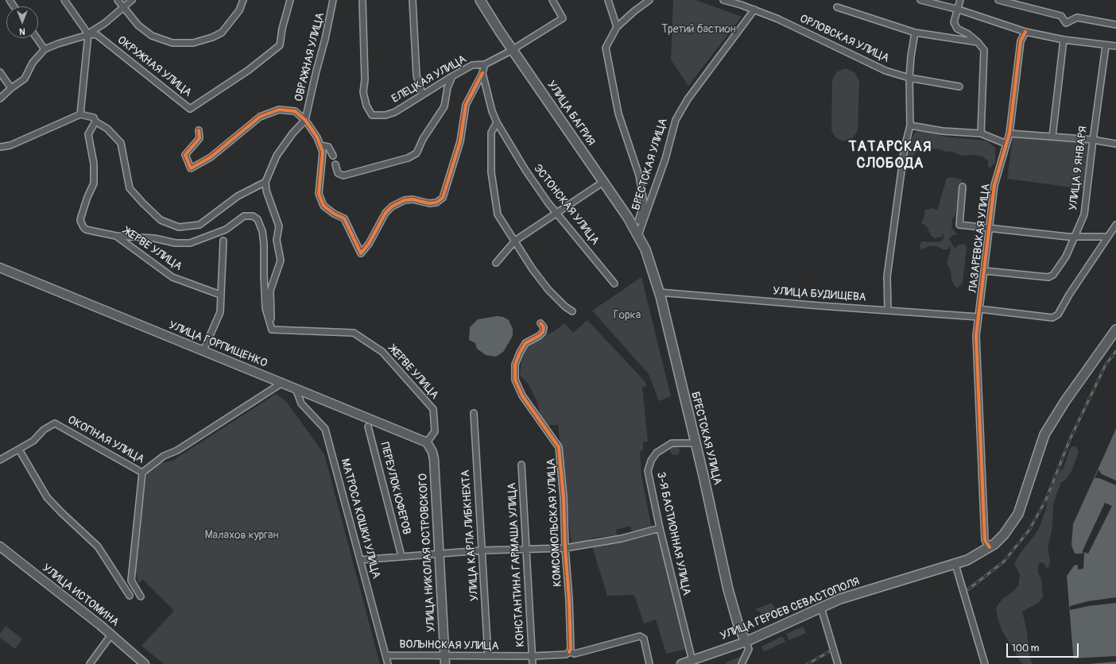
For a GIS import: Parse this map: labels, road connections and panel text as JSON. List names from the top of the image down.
{
  "streets": {
    "main road": [
      "УЛИЦА БАГРИЯ",
      "БРЕСТСКАЯ УЛИЦА",
      "УЛИЦА ГОРПИЩЕНКО",
      "УЛИЦА НИКОЛАЯ ОСТРОВСКОГО",
      "УЛИЦА ИСТОМИНА",
      "УЛИЦА ГЕРОЕВ СЕВАСТОПОЛЯ"
    ],
    "street": [
      "ОРЛОВСКАЯ УЛИЦА",
      "ОВРАЖНАЯ УЛИЦА",
      "ОКРУЖНАЯ УЛИЦА",
      "ЕЛЕЦКАЯ УЛИЦА",
      "УЛИЦА 9 ЯНВАРЯ",
      "ЭСТОНСКАЯ УЛИЦА",
      "ЛАЗАРЕВСКАЯ УЛИЦА",
      "ЖЕРВЕ УЛИЦА",
      "УЛИЦА БУДИЩЕВА",
      "ОКОПНАЯ УЛИЦА",
      "ПЕРЕУЛОК ЮФЕРОВ",
      "МАТРОСА КОШКИ УЛИЦА",
      "КОМСОМОЛЬСКАЯ УЛИЦА",
      "3-Я БАСТИОННАЯ УЛИЦА",
      "УЛИЦА КАРЛА ЛИБКНЕХТА",
      "КОНСТАНТИНА ГАРМАША УЛИЦА",
      "ВОЛЫНСКАЯ УЛИЦА"
    ]
  },
  "crossings": [
    ["ОРЛОВСКАЯ УЛИЦА", "БРЕСТСКАЯ УЛИЦА"],
    ["ЕЛЕЦКАЯ УЛИЦА", "УЛИЦА БАГРИЯ"],
    ["ЕЛЕЦКАЯ УЛИЦА", "ЭСТОНСКАЯ УЛИЦА"],
    ["УЛИЦА БАГРИЯ", "БРЕСТСКАЯ УЛИЦА"],
    ["БРЕСТСКАЯ УЛИЦА", "УЛИЦА БУДИЩЕВА"],
    ["БРЕСТСКАЯ УЛИЦА", "3-Я БАСТИОННАЯ УЛИЦА"],
    ["БРЕСТСКАЯ УЛИЦА", "УЛИЦА ГЕРОЕВ СЕВАСТОПОЛЯ"],
    ["УЛИЦА 9 ЯНВАРЯ", "ЛАЗАРЕВСКАЯ УЛИЦА"],
    ["ЛАЗАРЕВСКАЯ УЛИЦА", "УЛИЦА БУДИЩЕВА"],
    ["ЛАЗАРЕВСКАЯ УЛИЦА", "УЛИЦА ГЕРОЕВ СЕВАСТОПОЛЯ"],
    ["ЖЕРВЕ УЛИЦА", "УЛИЦА ГОРПИЩЕНКО"],
    ["ЖЕРВЕ УЛИЦА", "УЛИЦА НИКОЛАЯ ОСТРОВСКОГО"],
    ["УЛИЦА ГОРПИЩЕНКО", "ОКОПНАЯ УЛИЦА"],
    ["УЛИЦА ГОРПИЩЕНКО", "МАТРОСА КОШКИ УЛИЦА"],
    ["УЛИЦА ГОРПИЩЕНКО", "УЛИЦА НИКОЛАЯ ОСТРОВСКОГО"],
    ["МАТРОСА КОШКИ УЛИЦА", "ВОЛЫНСКАЯ УЛИЦА"],
    ["КОМСОМОЛЬСКАЯ УЛИЦА", "ВОЛЫНСКАЯ УЛИЦА"],
    ["3-Я БАСТИОННАЯ УЛИЦА", "УЛИЦА ГЕРОЕВ СЕВАСТОПОЛЯ"],
    ["УЛИЦА КАРЛА ЛИБКНЕХТА", "ВОЛЫНСКАЯ УЛИЦА"],
    ["УЛИЦА НИКОЛАЯ ОСТРОВСКОГО", "ВОЛЫНСКАЯ УЛИЦА"],
    ["КОНСТАНТИНА ГАРМАША УЛИЦА", "ВОЛЫНСКАЯ УЛИЦА"]
  ],
  "districts": ["ТАТАРСКАЯ СЛОБОДА"],
  "parks": ["Третий бастион", "Горка", "Малахов курган"],
  "scale_bar": "100 m",
  "north": "bottom"
}
